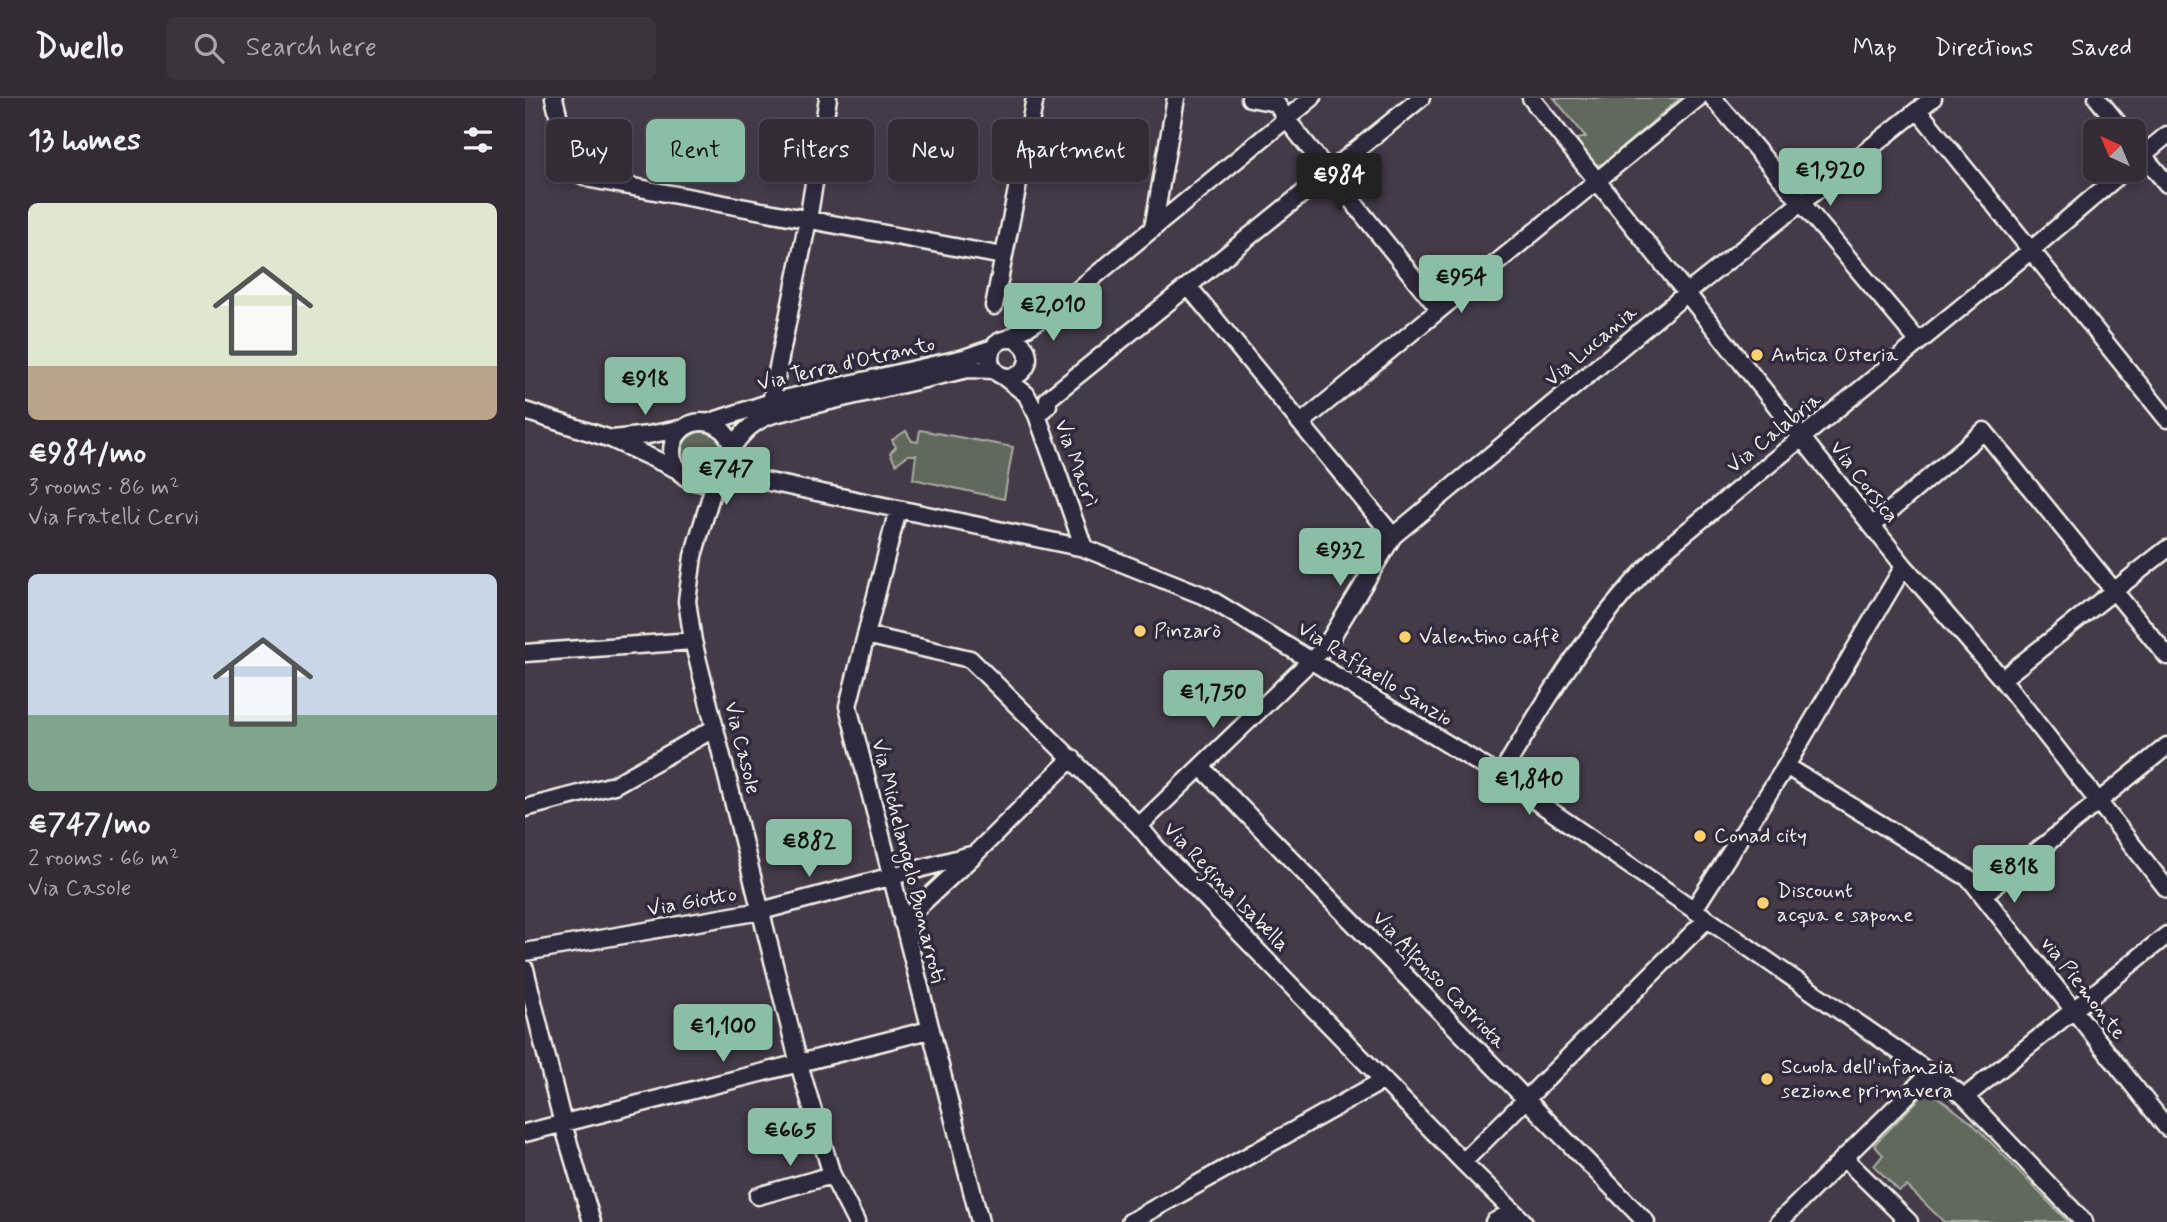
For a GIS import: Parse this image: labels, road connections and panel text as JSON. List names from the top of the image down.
{
  "streets": {
    "street": [
      "Via Lucania",
      "Via Terra d'Otranto",
      "Via Calabria",
      "Via Macrì",
      "Via Corsica",
      "Via Raffaello Sanzio",
      "Via Casole",
      "Via Michelangelo Buonarroti",
      "Via Regina Isabella",
      "Via Giotto",
      "Via Alfonso Castriota",
      "via Piemonte"
    ]
  },
  "crossings": [
    ["Via Lucania", "Via Corsica"],
    ["Via Lucania", "Via Raffaello Sanzio"],
    ["Via Lucania", "Via Regina Isabella"],
    ["Via Lucania", "Via Alfonso Castriota"],
    ["Via Terra d'Otranto", "Via Macrì"],
    ["Via Terra d'Otranto", "Via Raffaello Sanzio"],
    ["Via Terra d'Otranto", "Via Casole"],
    ["Via Calabria", "Via Corsica"],
    ["Via Calabria", "Via Raffaello Sanzio"],
    ["Via Macrì", "Via Raffaello Sanzio"],
    ["Via Raffaello Sanzio", "Via Casole"],
    ["Via Raffaello Sanzio", "Via Michelangelo Buonarroti"],
    ["Via Casole", "Via Giotto"],
    ["Via Michelangelo Buonarroti", "Via Regina Isabella"],
    ["Via Michelangelo Buonarroti", "Via Giotto"]
  ],
  "places": [
    "Antica Osteria",
    "Pinzarò",
    "Valentino caffè",
    "Conad city",
    "Discount acqua e sapone",
    "Scuola dell'infanzia sezione primavera"
  ],
  "north": "top left",
  "page": {
    "header": "Dwello",
    "search": "Search here",
    "nav": ["Map", "Directions", "Saved"],
    "heading": "13 homes",
    "chip": [
      "Buy",
      "Rent",
      "Filters",
      "New",
      "Apartment"
    ],
    "price": [
      "€1,920",
      "€984",
      "€954",
      "€2,010",
      "€918",
      "€747",
      "€932",
      "€1,750",
      "€1,840",
      "€882",
      "€818",
      "€1,100",
      "€665"
    ],
    "list": [
      {
        "name": "€984/mo",
        "note": "3 rooms · 86 m² · Via Fratelli Cervi"
      },
      {
        "name": "€747/mo",
        "note": "2 rooms · 66 m² · Via Casole"
      }
    ]
  }
}
